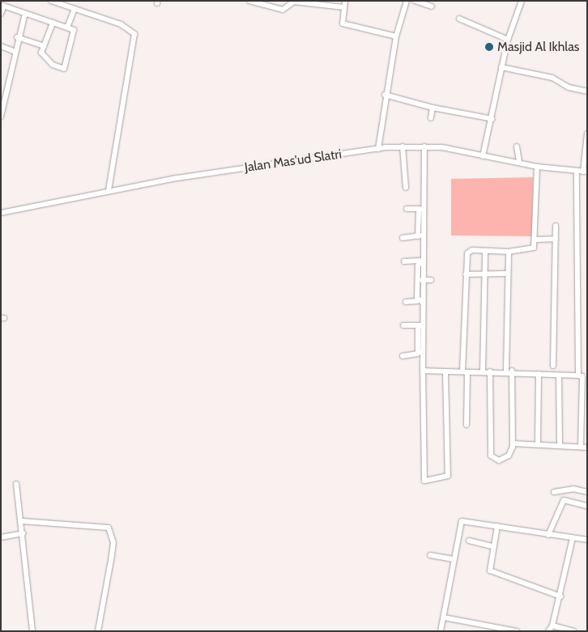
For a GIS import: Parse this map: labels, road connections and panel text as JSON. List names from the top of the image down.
{
  "streets": {
    "street": ["Jalan Mas'ud Slatri"]
  },
  "places": ["Masjid Al Ikhlas"]
}
